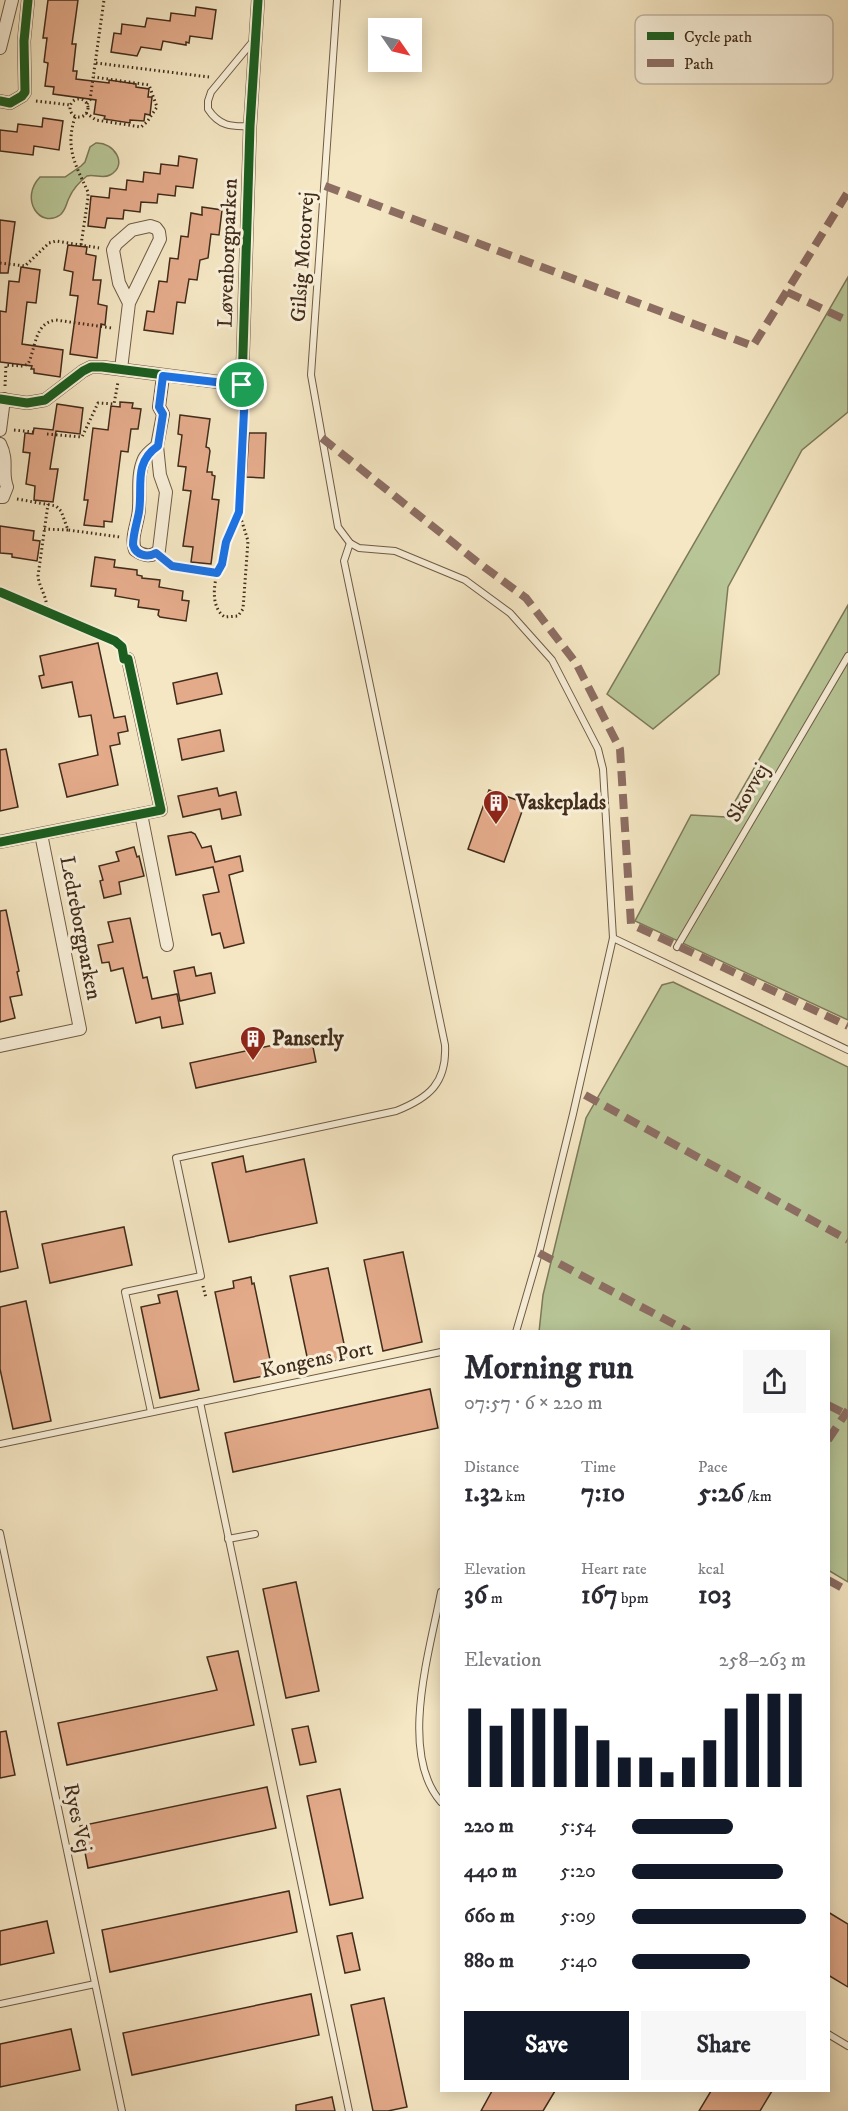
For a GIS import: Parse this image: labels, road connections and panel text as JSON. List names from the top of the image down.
{
  "streets": {
    "street": ["Løvenborgparken", "Ledreborgparken"],
    "lane": [
      "Gilsig Motorvej",
      "Skovvej",
      "Kongens Port",
      "Ryes Vej"
    ]
  },
  "places": {
    "building": ["Vaskeplads", "Panserly"]
  },
  "legend": ["Cycle path", "Path"],
  "north": "bottom right",
  "page": {
    "heading": ["Morning run", "07:57 · 6 × 220 m"],
    "stats": [
      ["Distance", "1.32 km"],
      ["Time", "7:10"],
      ["Pace", "5:26 /km"],
      ["Elevation", "36 m"],
      ["Heart rate", "167 bpm"],
      ["kcal", "103"]
    ],
    "chart": ["Elevation", "258–263 m"],
    "list": [
      {
        "name": "220 m",
        "note": "5:54"
      },
      {
        "name": "440 m",
        "note": "5:20"
      },
      {
        "name": "660 m",
        "note": "5:09"
      },
      {
        "name": "880 m",
        "note": "5:40"
      }
    ],
    "buttons": ["Save", "Share"]
  }
}
